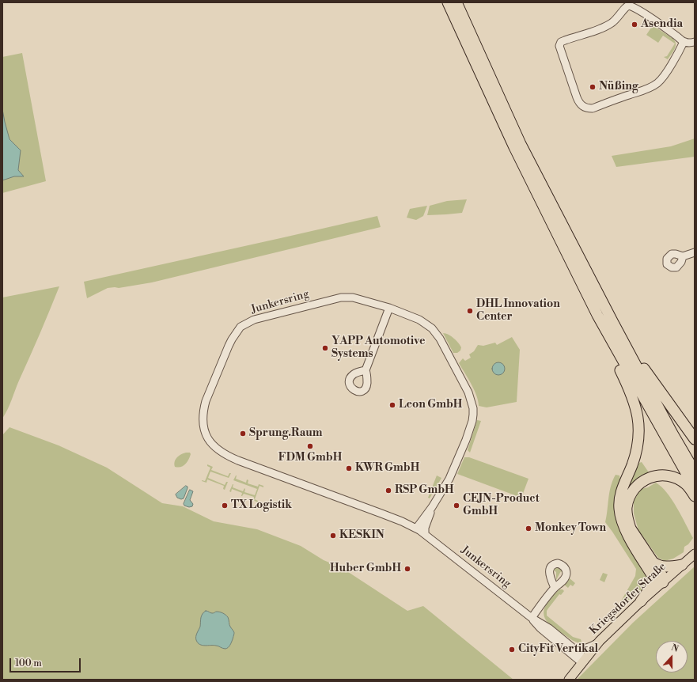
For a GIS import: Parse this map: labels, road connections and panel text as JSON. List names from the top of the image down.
{
  "streets": {
    "main road": ["Kriegsdorfer Straße"],
    "street": ["Junkersring"]
  },
  "crossings": [
    ["Junkersring", "Kriegsdorfer Straße"]
  ],
  "places": [
    "Asendia",
    "Nüßing",
    "DHL Innovation Center",
    "YAPP Automotive Systems",
    "Leon GmbH",
    "Sprung.Raum",
    "FDM GmbH",
    "KWR GmbH",
    "RSP GmbH",
    "TX Logistik",
    "CEJN-Product GmbH",
    "Monkey Town",
    "KESKIN",
    "Huber GmbH",
    "CityFit Vertikal"
  ],
  "scale_bar": "100 m",
  "north": "top"
}
